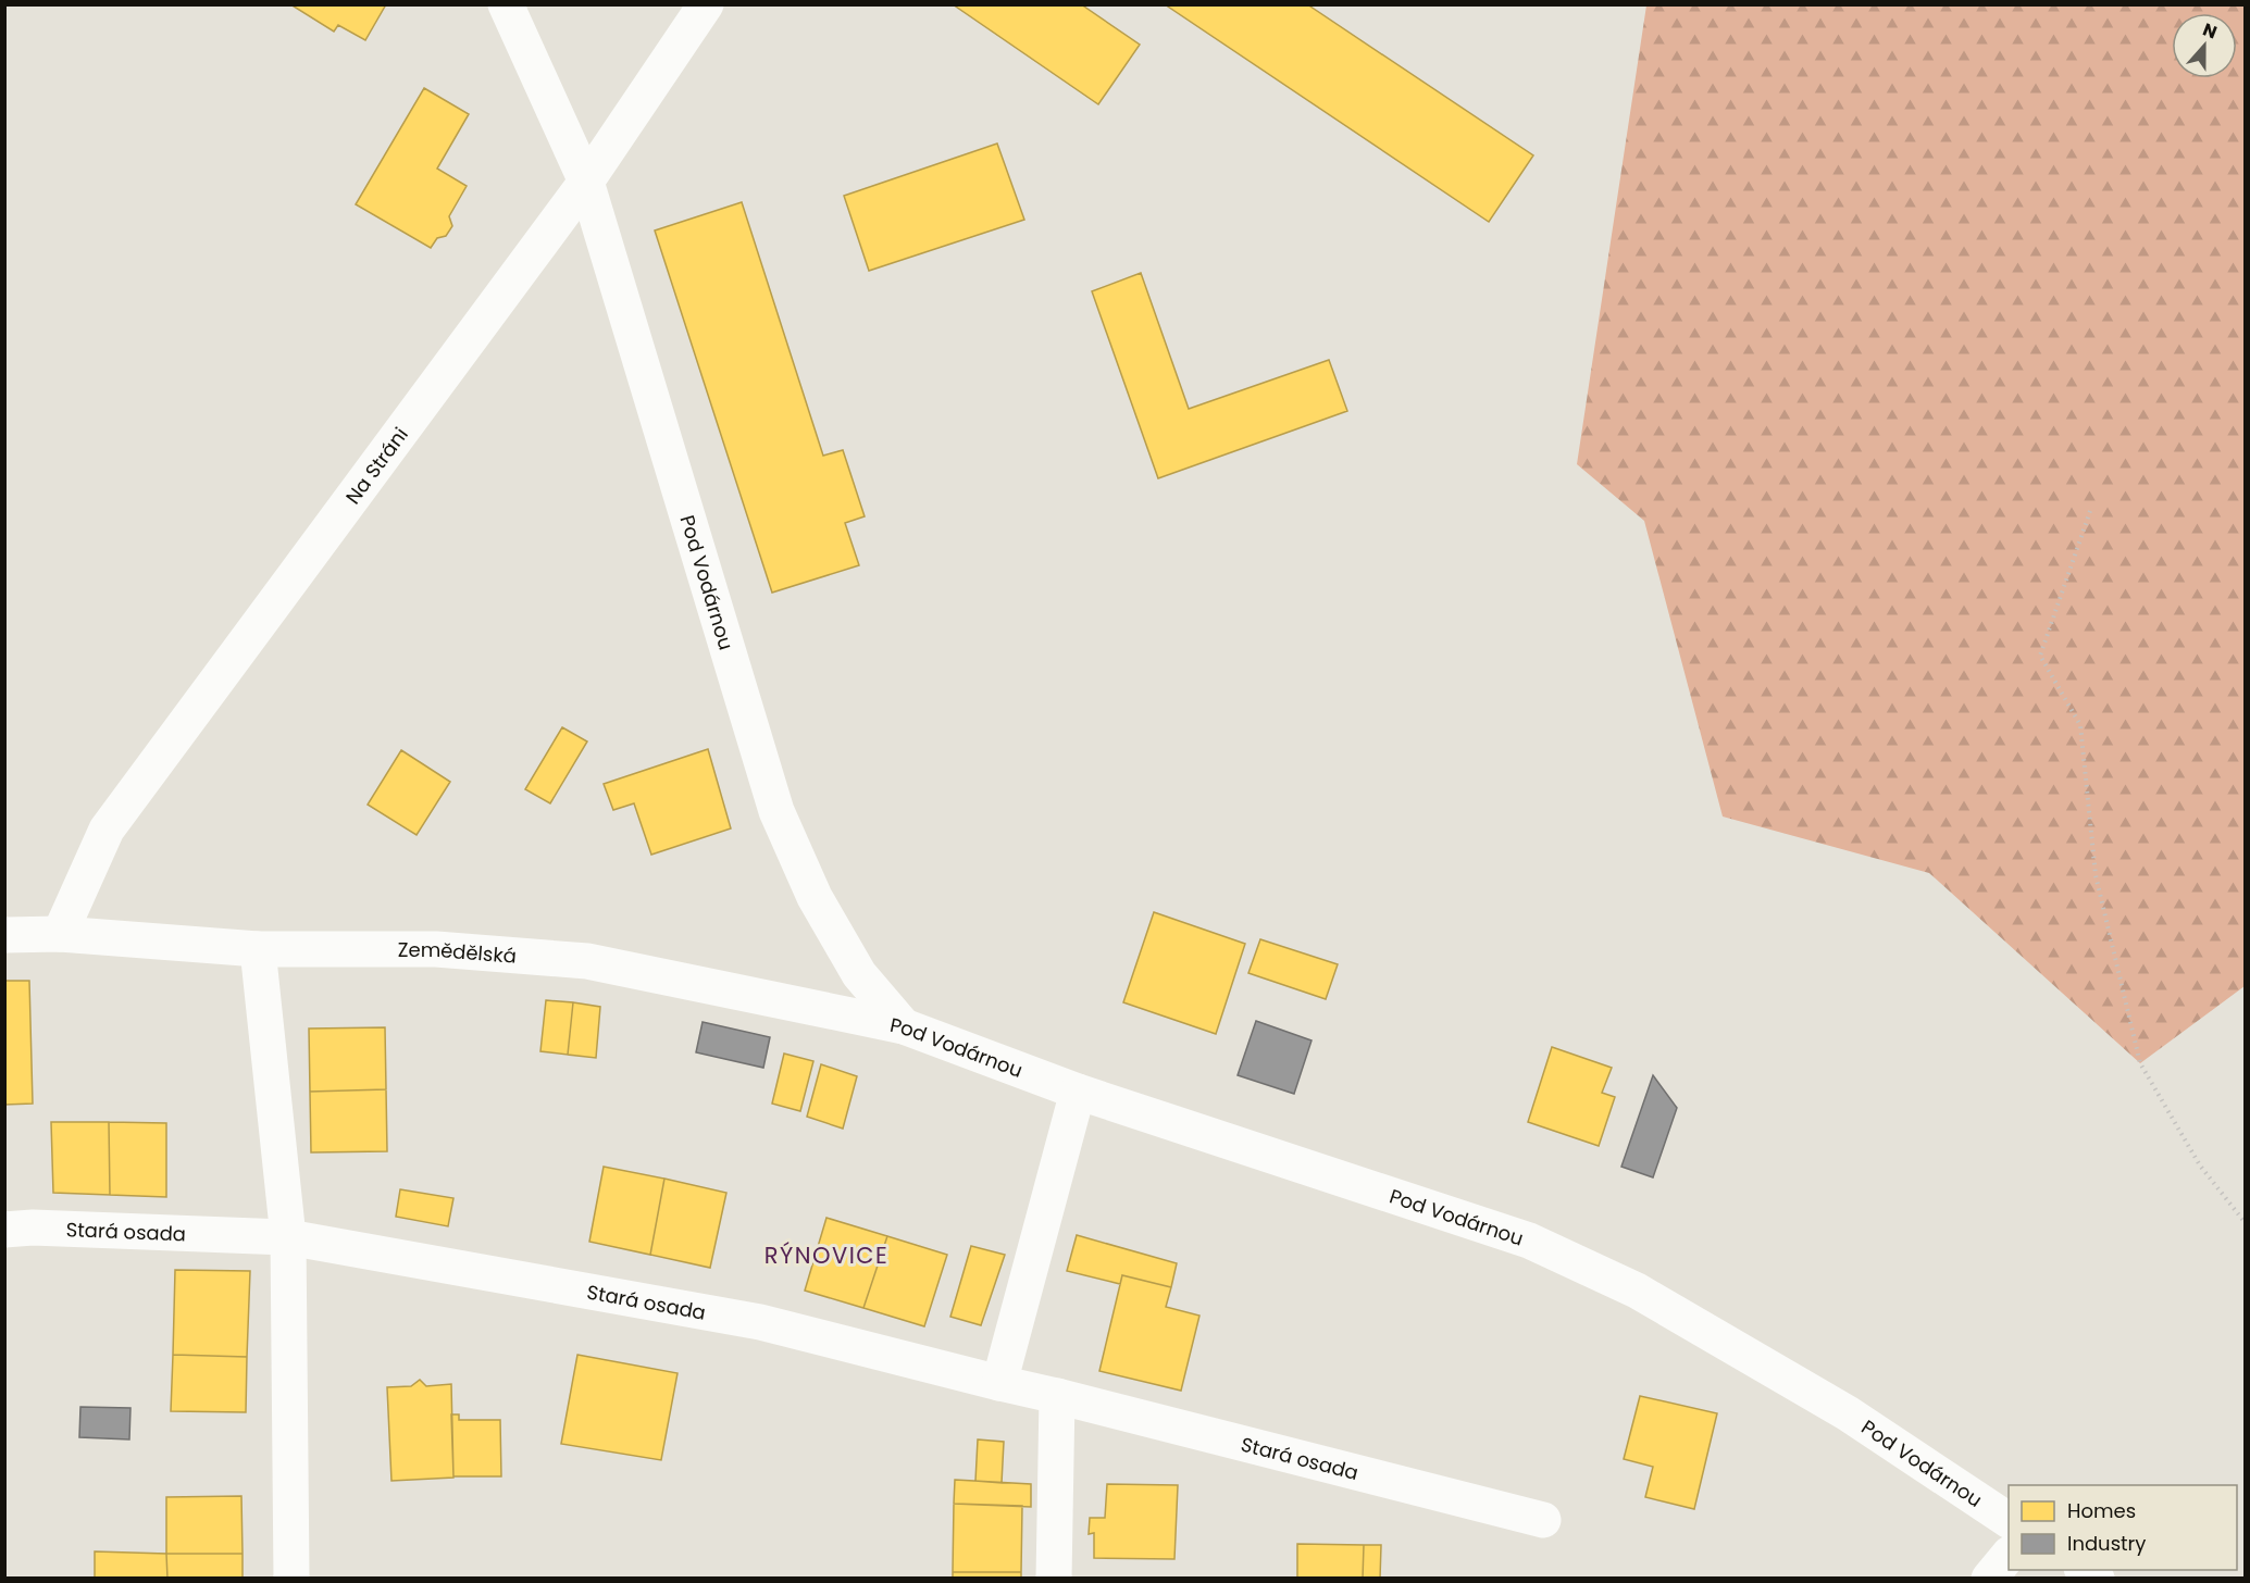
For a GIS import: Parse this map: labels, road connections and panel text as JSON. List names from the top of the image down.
{
  "streets": {
    "street": [
      "Na Stráni",
      "Pod Vodárnou",
      "Zemědělská",
      "Stará osada"
    ]
  },
  "crossings": [
    ["Na Stráni", "Pod Vodárnou"],
    ["Na Stráni", "Zemědělská"],
    ["Pod Vodárnou", "Zemědělská"]
  ],
  "districts": ["RÝNOVICE"],
  "legend": ["Homes", "Industry"],
  "north": "top"
}
